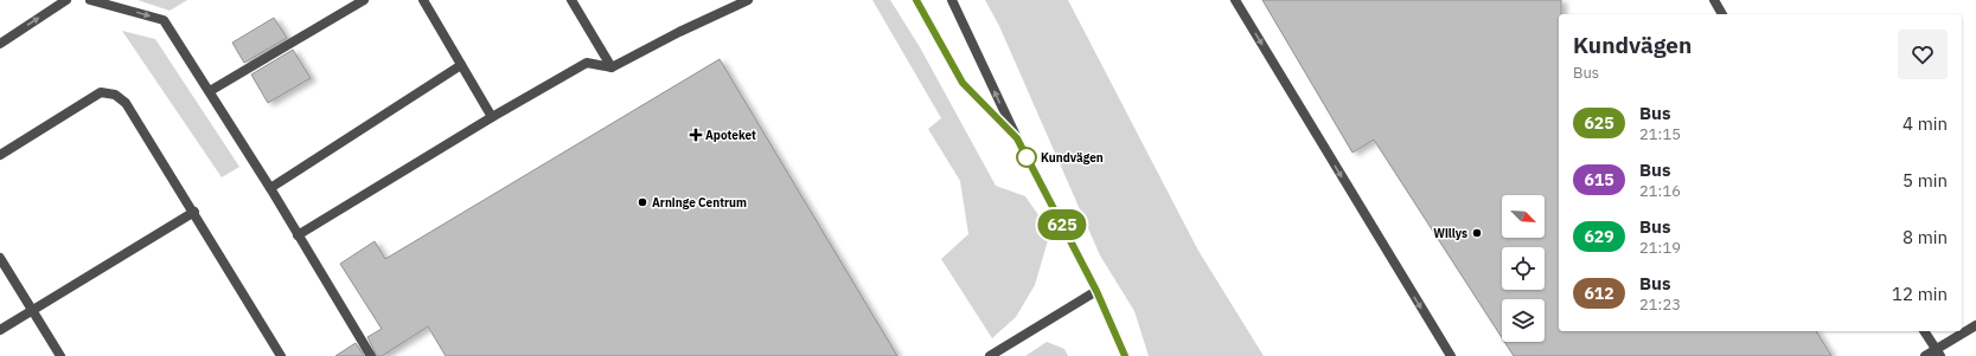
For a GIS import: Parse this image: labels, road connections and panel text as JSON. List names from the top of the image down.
{
  "places": {
    "health": ["Apoteket"],
    "other": ["Kundvägen", "Arninge Centrum", "Willys"]
  },
  "lines": ["bus line 625"],
  "north": "bottom right",
  "page": {
    "on_map": "625",
    "heading": ["Kundvägen", "Bus"],
    "list": [
      {
        "mark": "625",
        "name": "Bus",
        "note": "21:15",
        "value": "4 min"
      },
      {
        "mark": "615",
        "name": "Bus",
        "note": "21:16",
        "value": "5 min"
      },
      {
        "mark": "629",
        "name": "Bus",
        "note": "21:19",
        "value": "8 min"
      },
      {
        "mark": "612",
        "name": "Bus",
        "note": "21:23",
        "value": "12 min"
      }
    ]
  }
}
